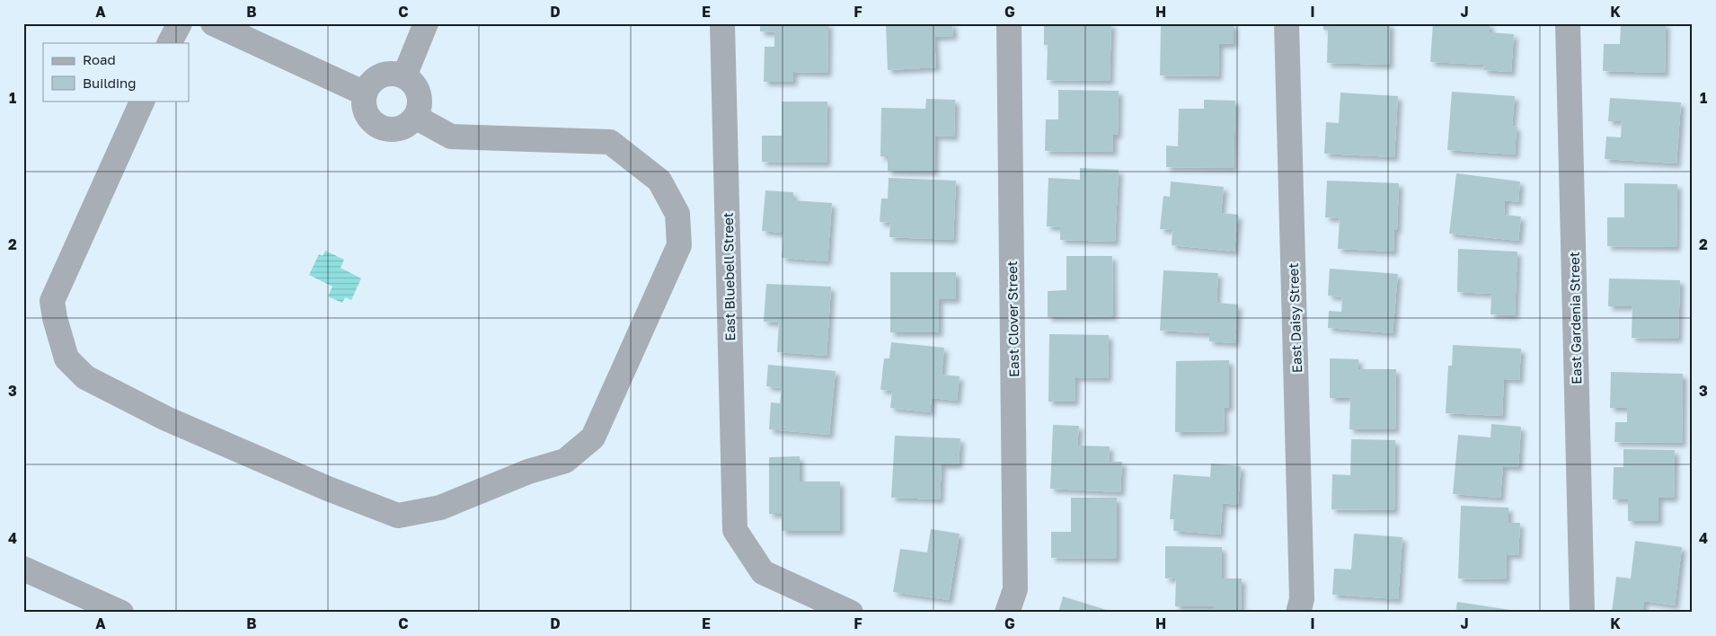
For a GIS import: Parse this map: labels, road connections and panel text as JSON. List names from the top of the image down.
{
  "streets": {
    "street": [
      "East Bluebell Street",
      "East Daisy Street",
      "East Gardenia Street",
      "East Clover Street"
    ]
  },
  "legend": ["Road", "Building"],
  "grid": {
    "columns": [
      "A",
      "B",
      "C",
      "D",
      "E",
      "F",
      "G",
      "H",
      "I",
      "J",
      "K"
    ],
    "rows": [
      "1",
      "2",
      "3",
      "4"
    ]
  }
}
